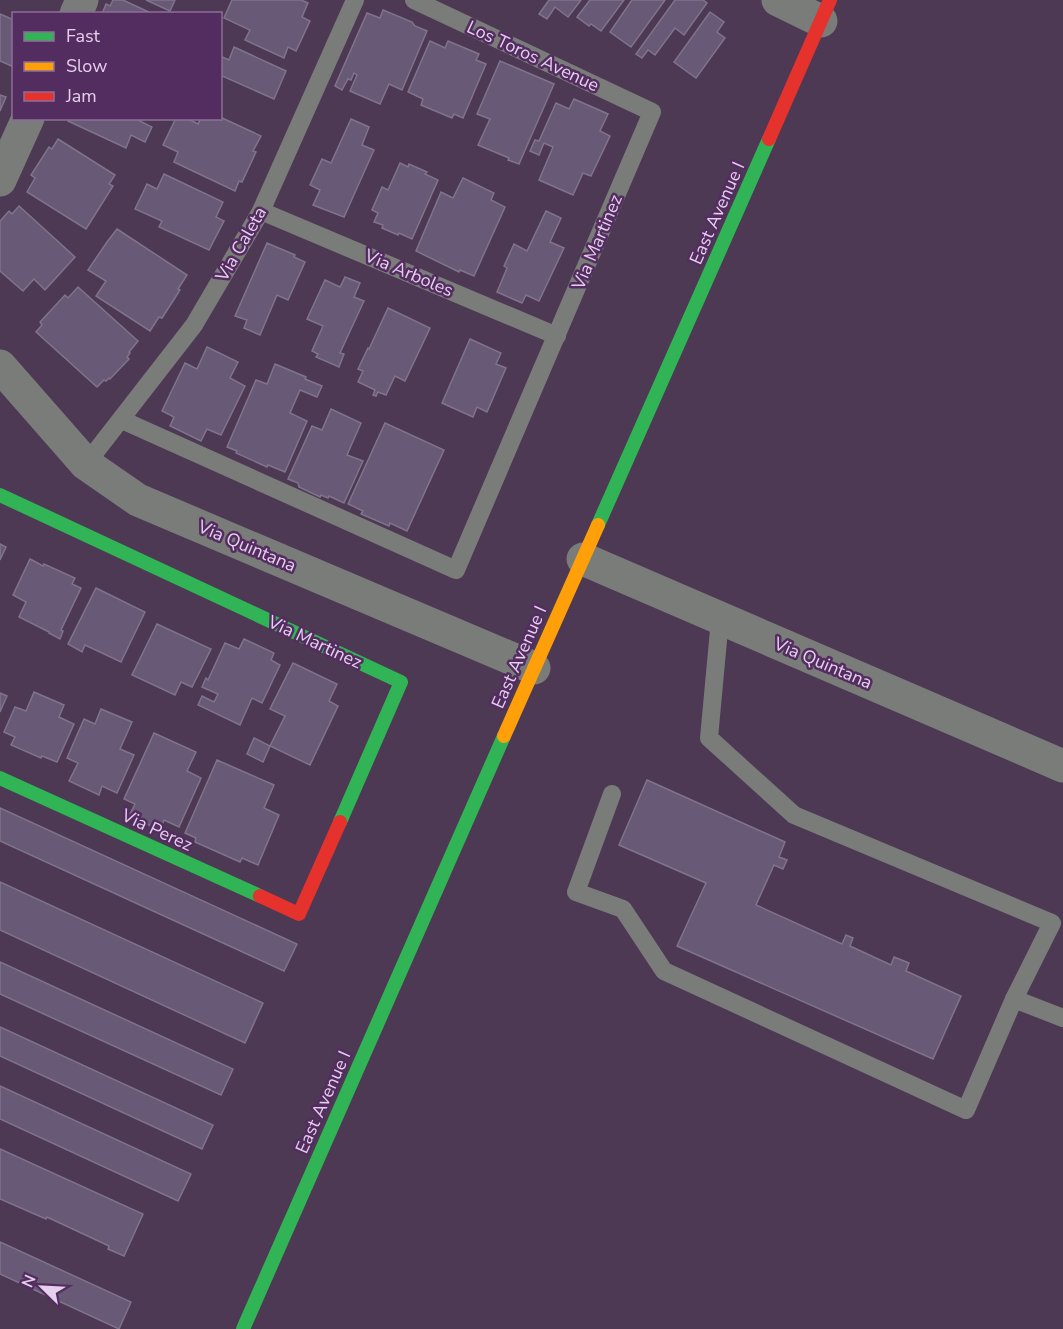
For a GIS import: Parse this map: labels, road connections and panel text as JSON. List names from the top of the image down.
{
  "streets": {
    "main road": ["East Avenue I", "Via Martinez", "Via Perez"],
    "street": ["Via Quintana"],
    "lane": ["Los Toros Avenue", "Via Caleta", "Via Arboles"]
  },
  "crossings": [
    ["Los Toros Avenue", "Via Martinez"],
    ["East Avenue I", "Via Quintana"],
    ["Via Martinez", "Via Caleta"],
    ["Via Martinez", "Via Arboles"],
    ["Via Martinez", "Via Perez"],
    ["Via Caleta", "Via Arboles"],
    ["Via Caleta", "Via Quintana"]
  ],
  "legend": ["Fast", "Slow", "Jam"],
  "north": "top left"
}
